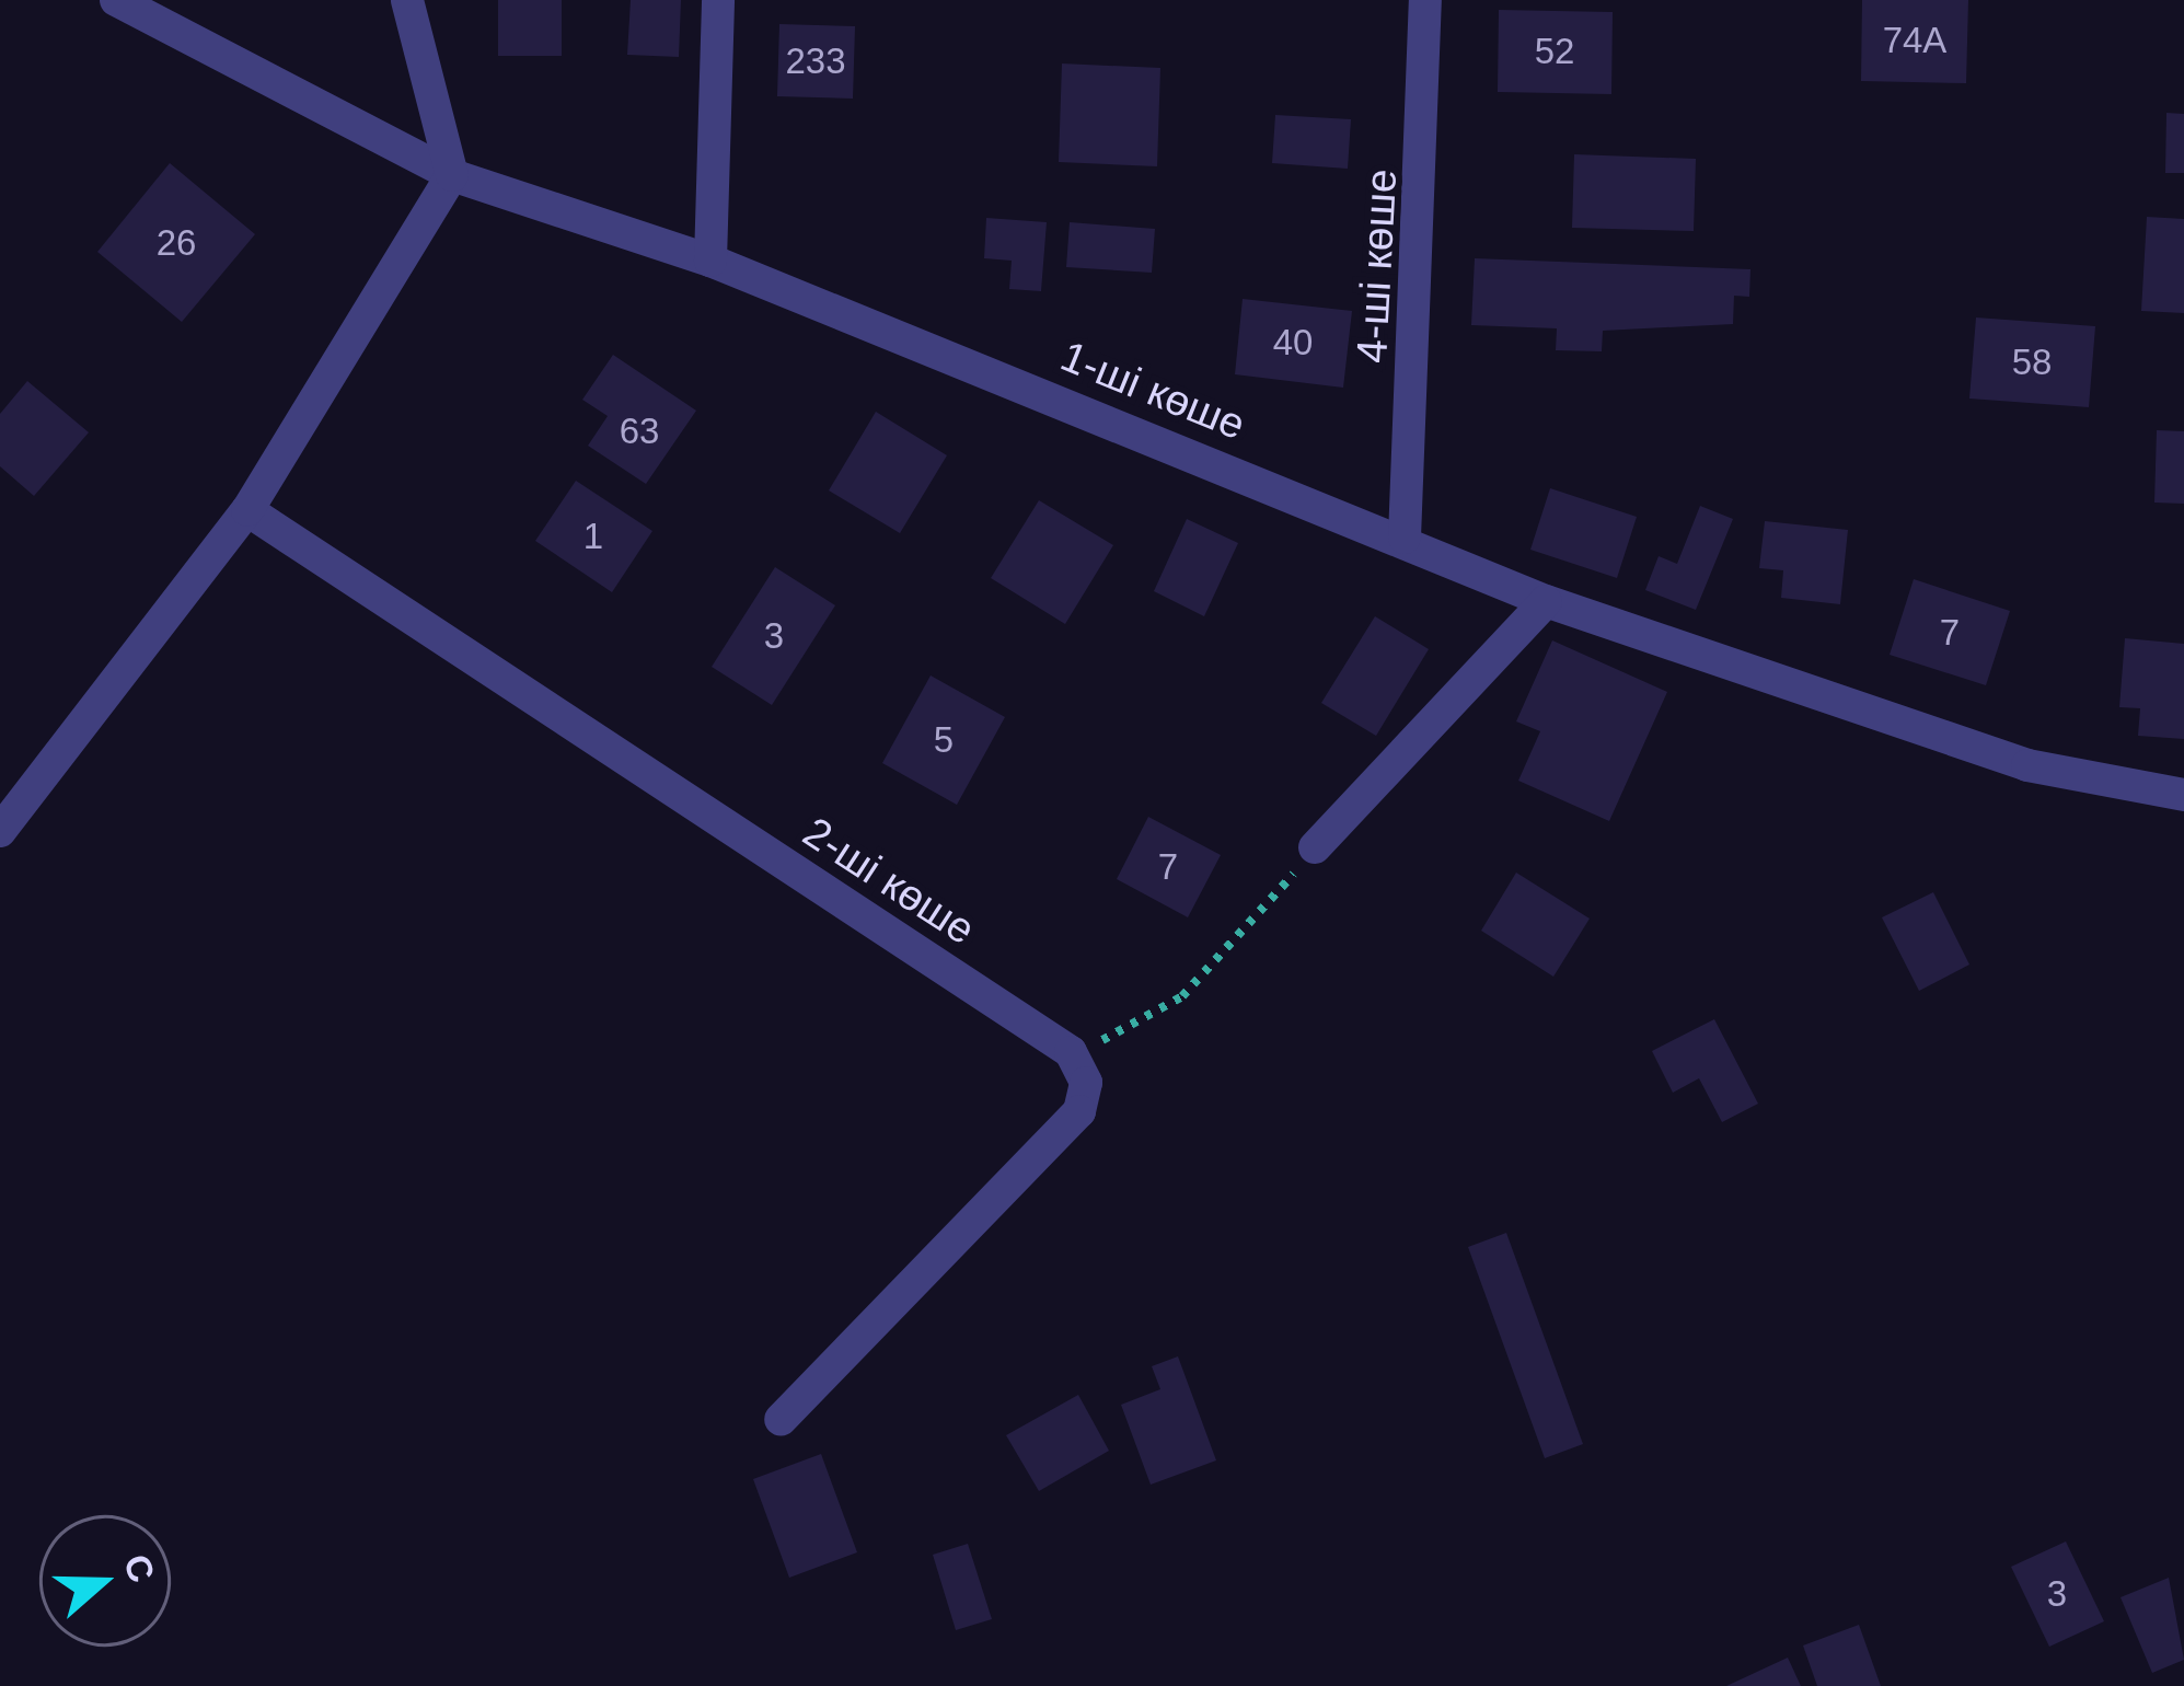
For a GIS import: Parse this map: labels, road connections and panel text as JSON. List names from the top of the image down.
{
  "streets": {
    "street": ["4-шi көше", "1-ші көше", "2-ші көше"]
  },
  "crossings": [
    ["4-шi көше", "1-ші көше"]
  ],
  "house_numbers": [
    "74А",
    "52",
    "233",
    "26",
    "40",
    "58",
    "63",
    "1",
    "7",
    "3",
    "5",
    "7",
    "3"
  ],
  "north": "right"
}
